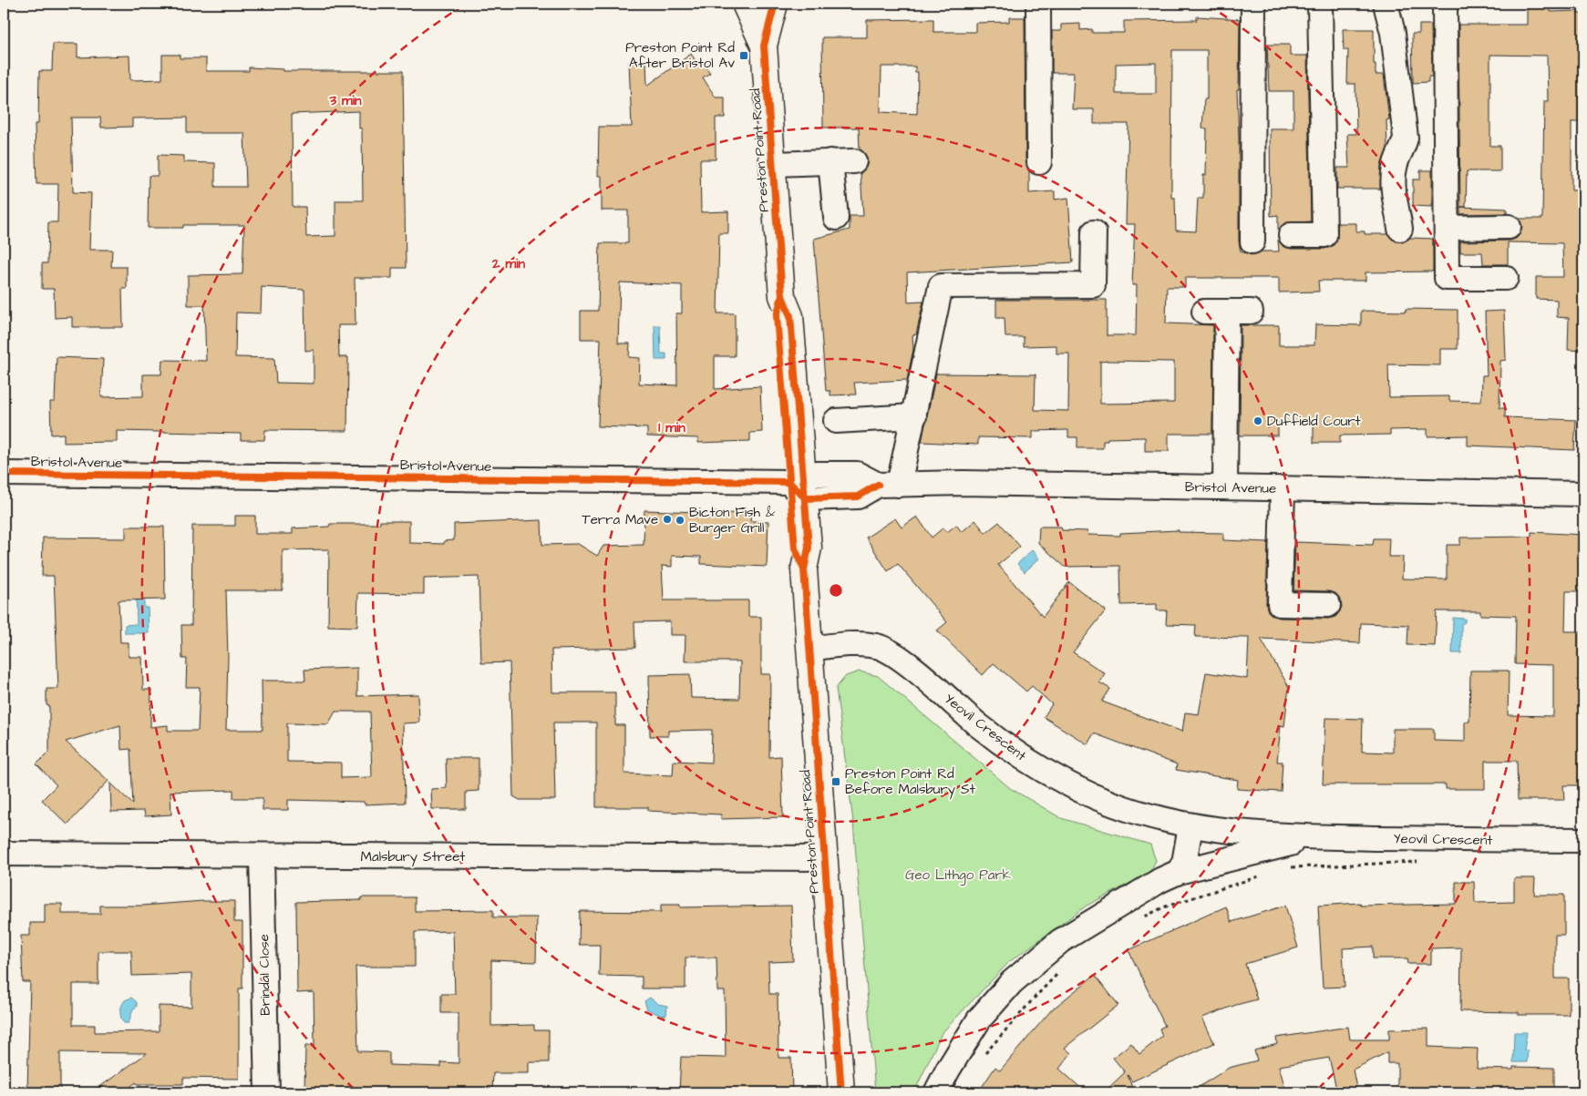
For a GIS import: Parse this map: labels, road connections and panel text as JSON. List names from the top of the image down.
{
  "streets": {
    "main road": ["Preston Point Road"],
    "street": [
      "Bristol Avenue",
      "Yeovil Crescent",
      "Malsbury Street",
      "Brindal Close"
    ]
  },
  "crossings": [
    ["Preston Point Road", "Bristol Avenue"],
    ["Preston Point Road", "Yeovil Crescent"],
    ["Preston Point Road", "Malsbury Street"],
    ["Malsbury Street", "Brindal Close"]
  ],
  "parks": ["Geo Lithgo Park"],
  "places": {
    "transit": ["Preston Point Rd After Bristol Av", "Preston Point Rd Before Malsbury St"],
    "other": ["Duffield Court", "Terra Mave", "Bicton Fish & Burger Grill"]
  },
  "rings": ["3 min", "2 min", "1 min"]
}
